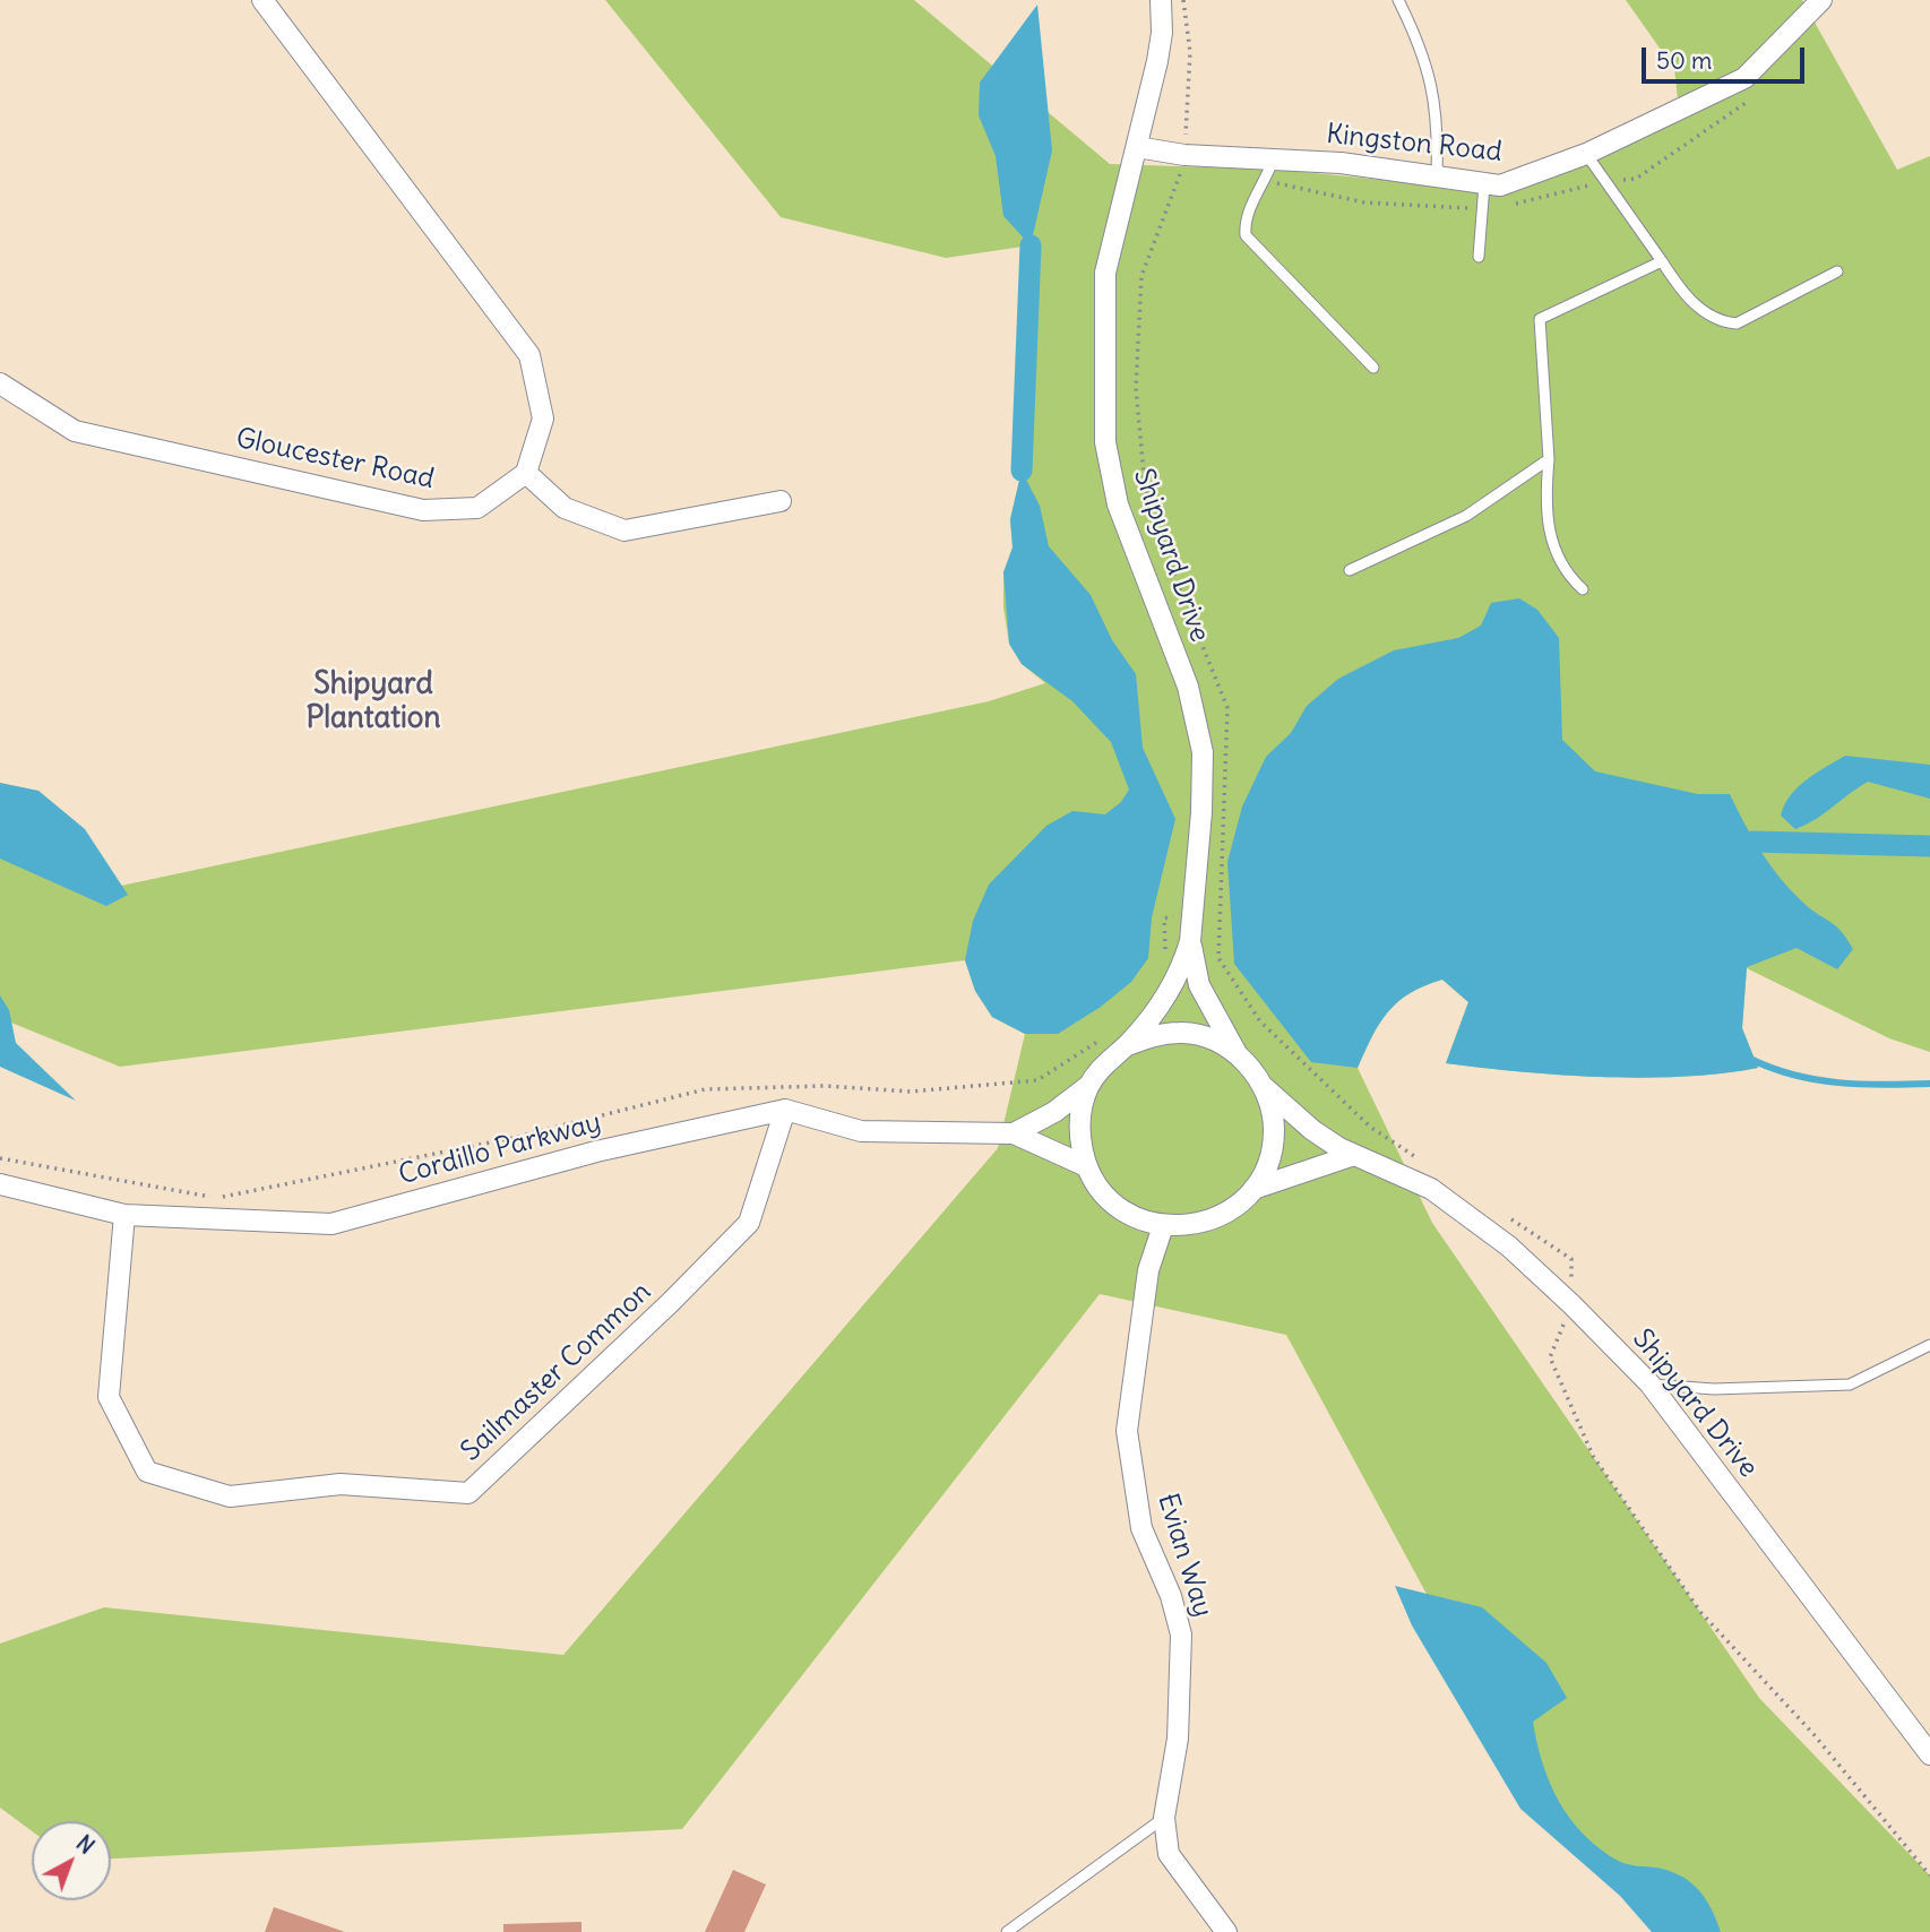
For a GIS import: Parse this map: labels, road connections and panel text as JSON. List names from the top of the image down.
{
  "streets": {
    "street": [
      "Kingston Road",
      "Gloucester Road",
      "Shipyard Drive",
      "Cordillo Parkway",
      "Sailmaster Common",
      "Evian Way"
    ]
  },
  "crossings": [
    ["Kingston Road", "Shipyard Drive"],
    ["Shipyard Drive", "Cordillo Parkway"],
    ["Shipyard Drive", "Evian Way"],
    ["Cordillo Parkway", "Sailmaster Common"],
    ["Cordillo Parkway", "Evian Way"]
  ],
  "districts": ["Shipyard Plantation"],
  "scale_bar": "50 m",
  "north": "top right"
}
